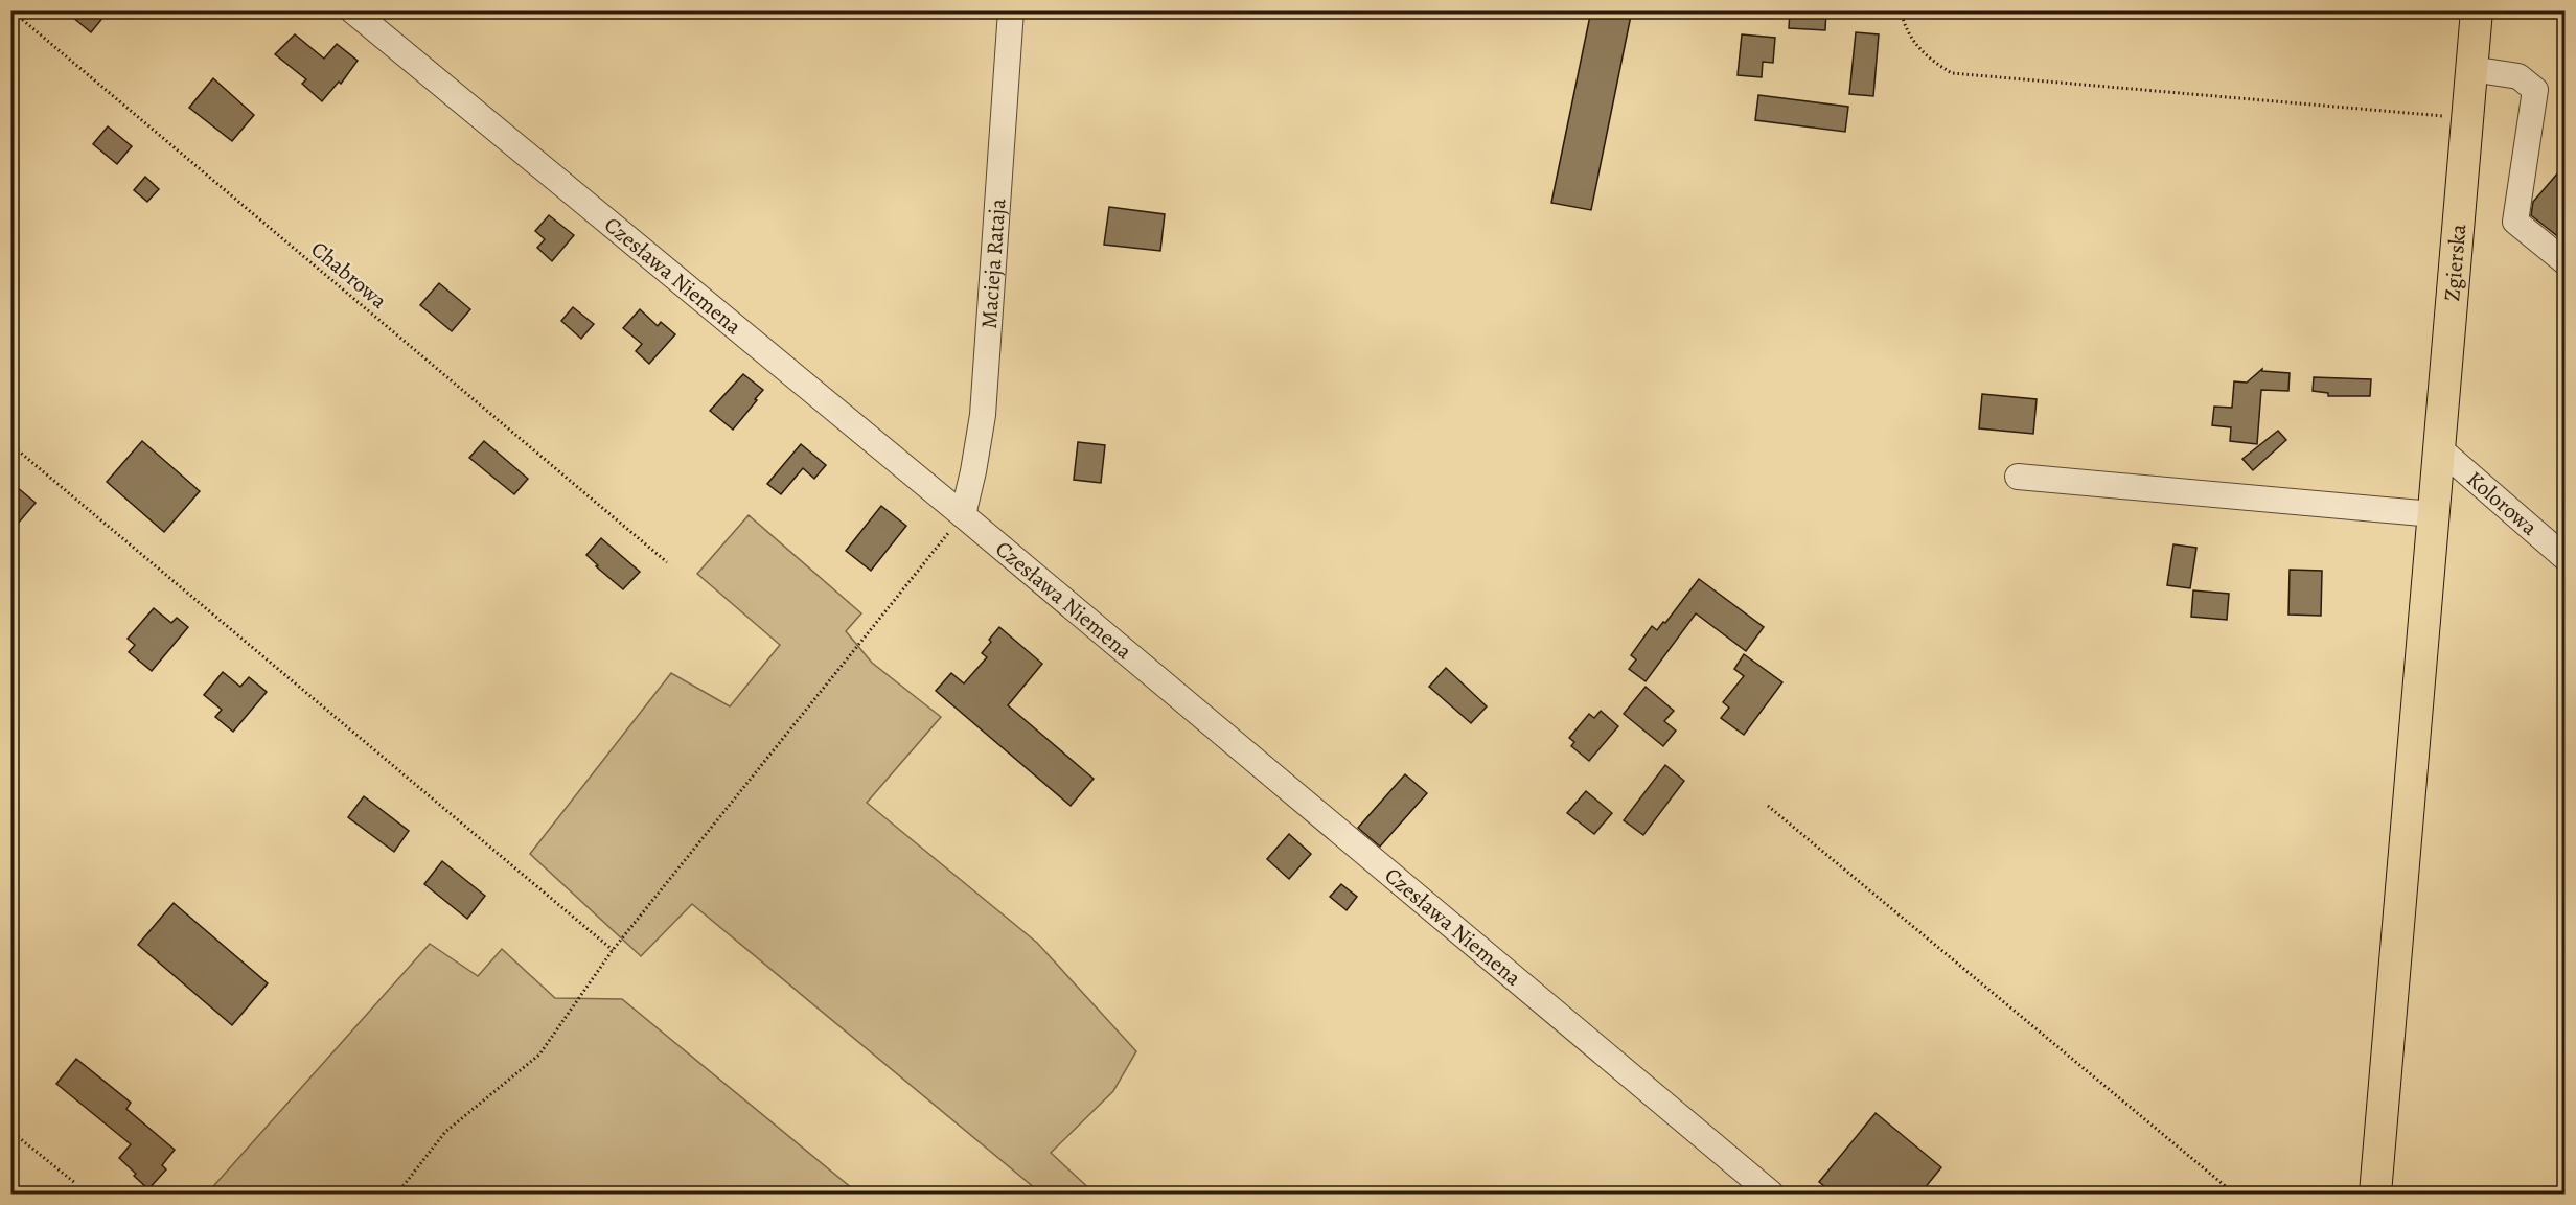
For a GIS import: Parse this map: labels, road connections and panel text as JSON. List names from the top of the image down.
{
  "streets": {
    "main road": ["Zgierska"],
    "street": ["Macieja Rataja", "Czesława Niemena", "Kolorowa"],
    "path": ["Chabrowa"]
  },
  "crossings": [
    ["Zgierska", "Kolorowa"],
    ["Macieja Rataja", "Czesława Niemena"]
  ]
}
